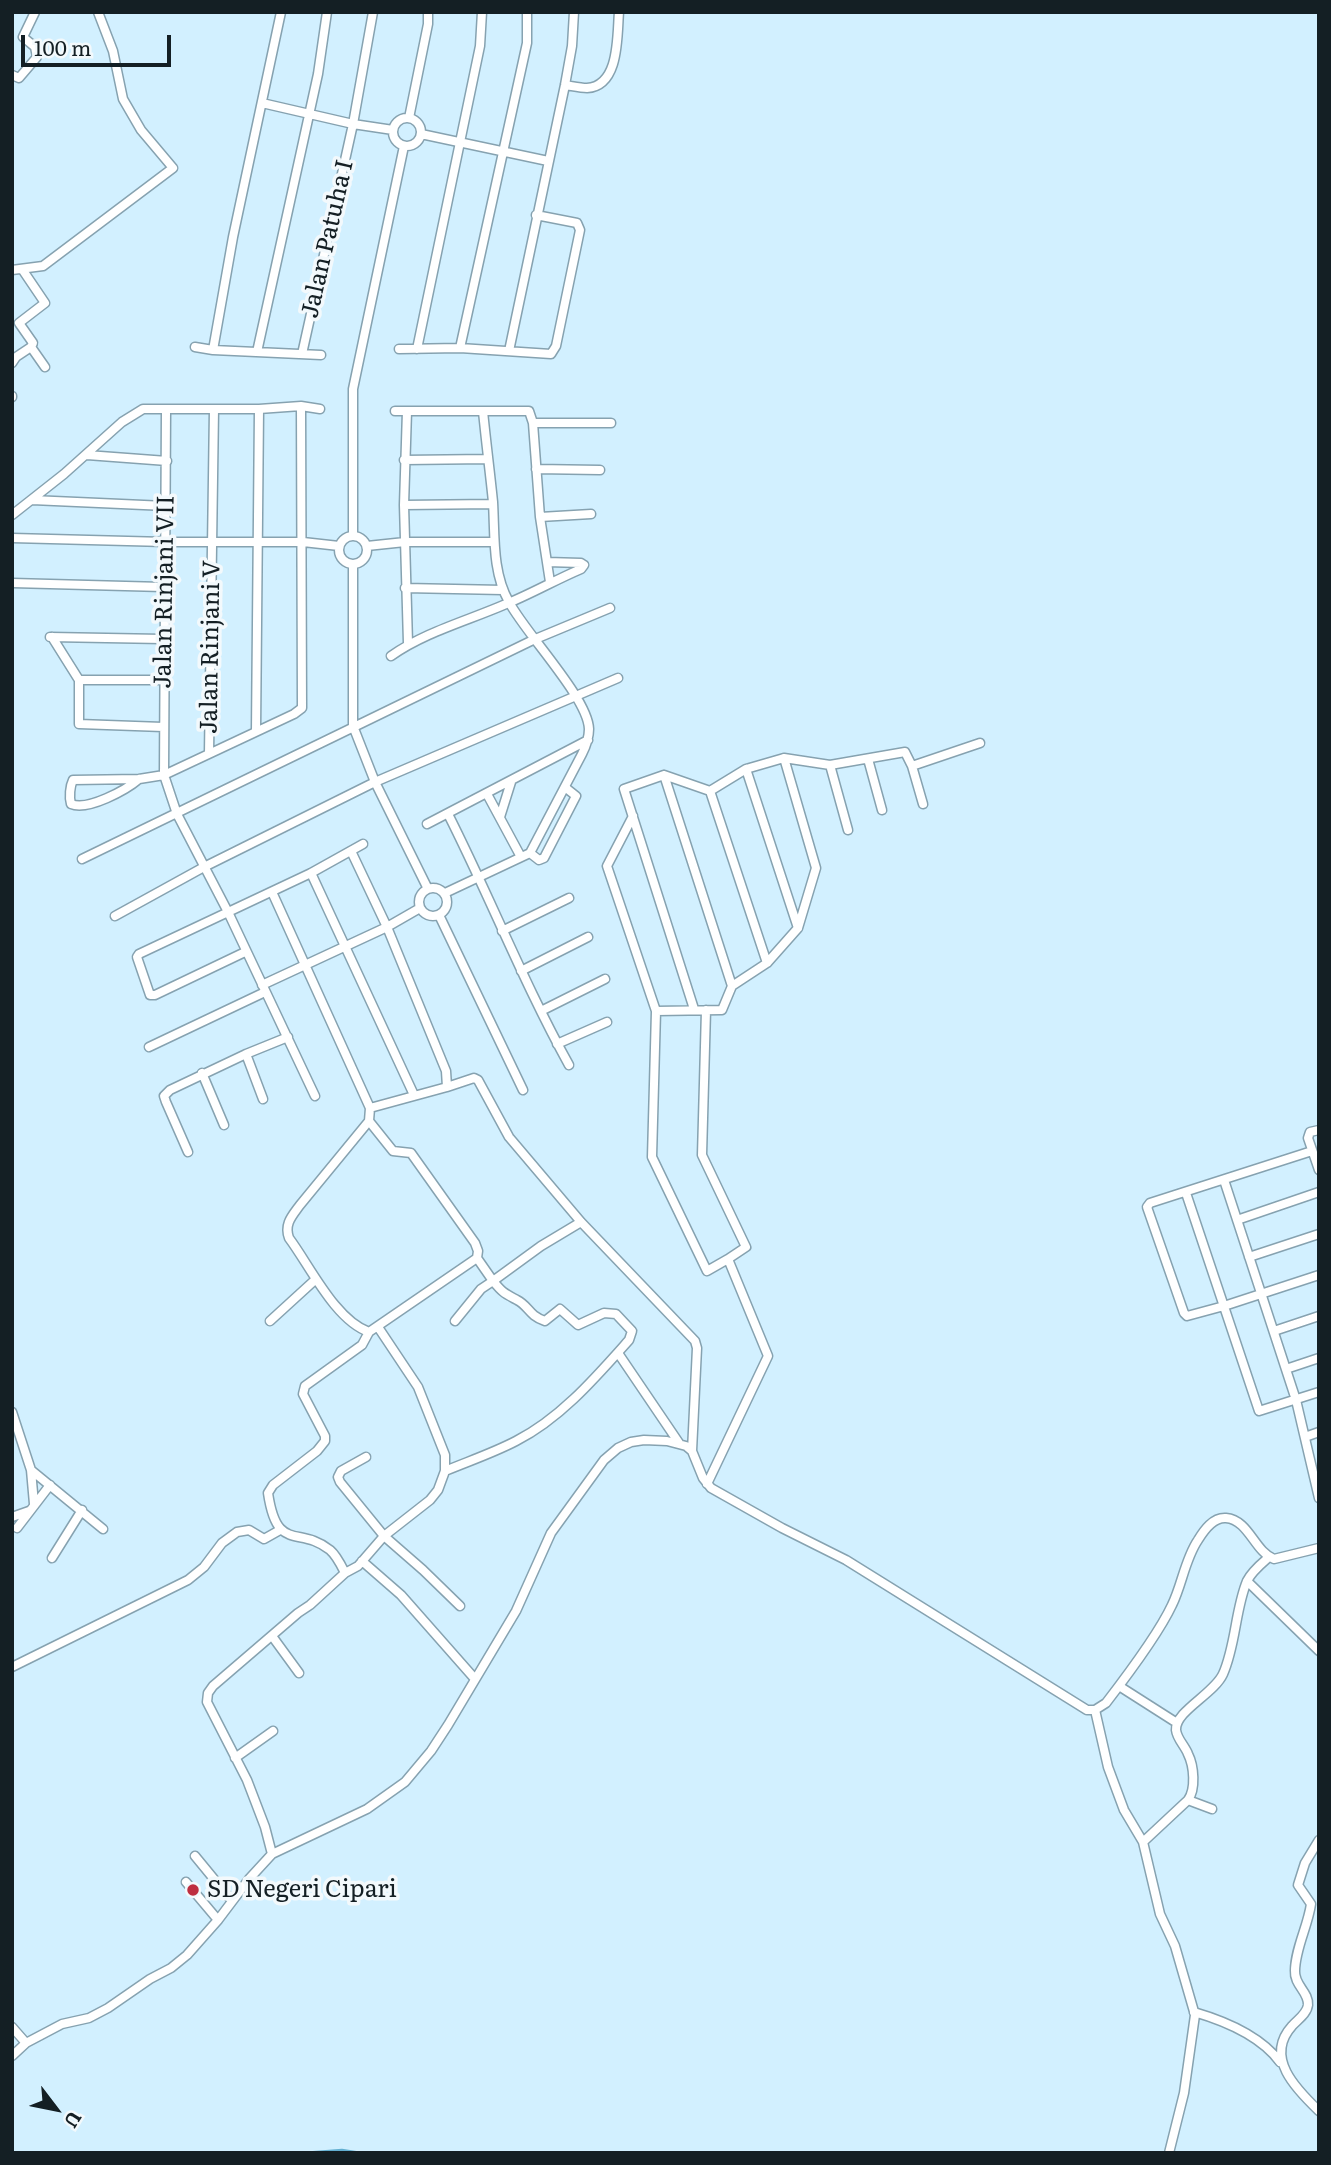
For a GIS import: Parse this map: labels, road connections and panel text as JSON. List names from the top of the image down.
{
  "streets": {
    "street": ["Jalan Patuha I", "Jalan Rinjani VII", "Jalan Rinjani V"]
  },
  "places": ["SD Negeri Cipari"],
  "scale_bar": "100 m",
  "north": "bottom right"
}
